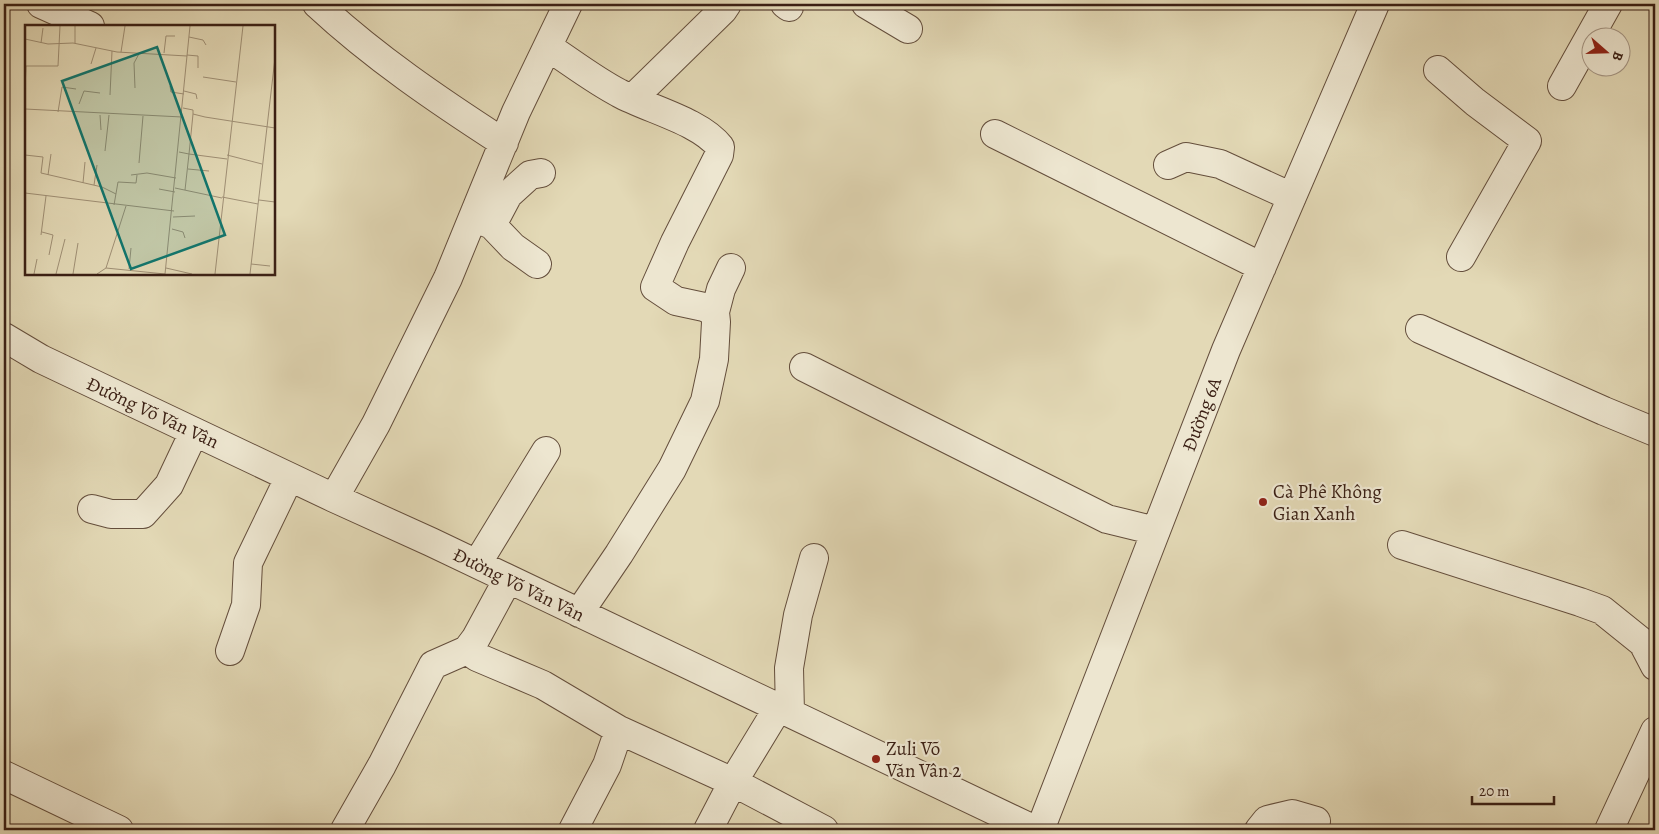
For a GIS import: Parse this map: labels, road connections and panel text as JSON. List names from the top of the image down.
{
  "streets": {
    "street": ["Đường Võ Văn Vân", "Đường 6A"]
  },
  "places": ["Cà Phê Không Gian Xanh", "Zuli Võ Văn Vân 2"],
  "scale_bar": "20 m",
  "north": "right"
}
